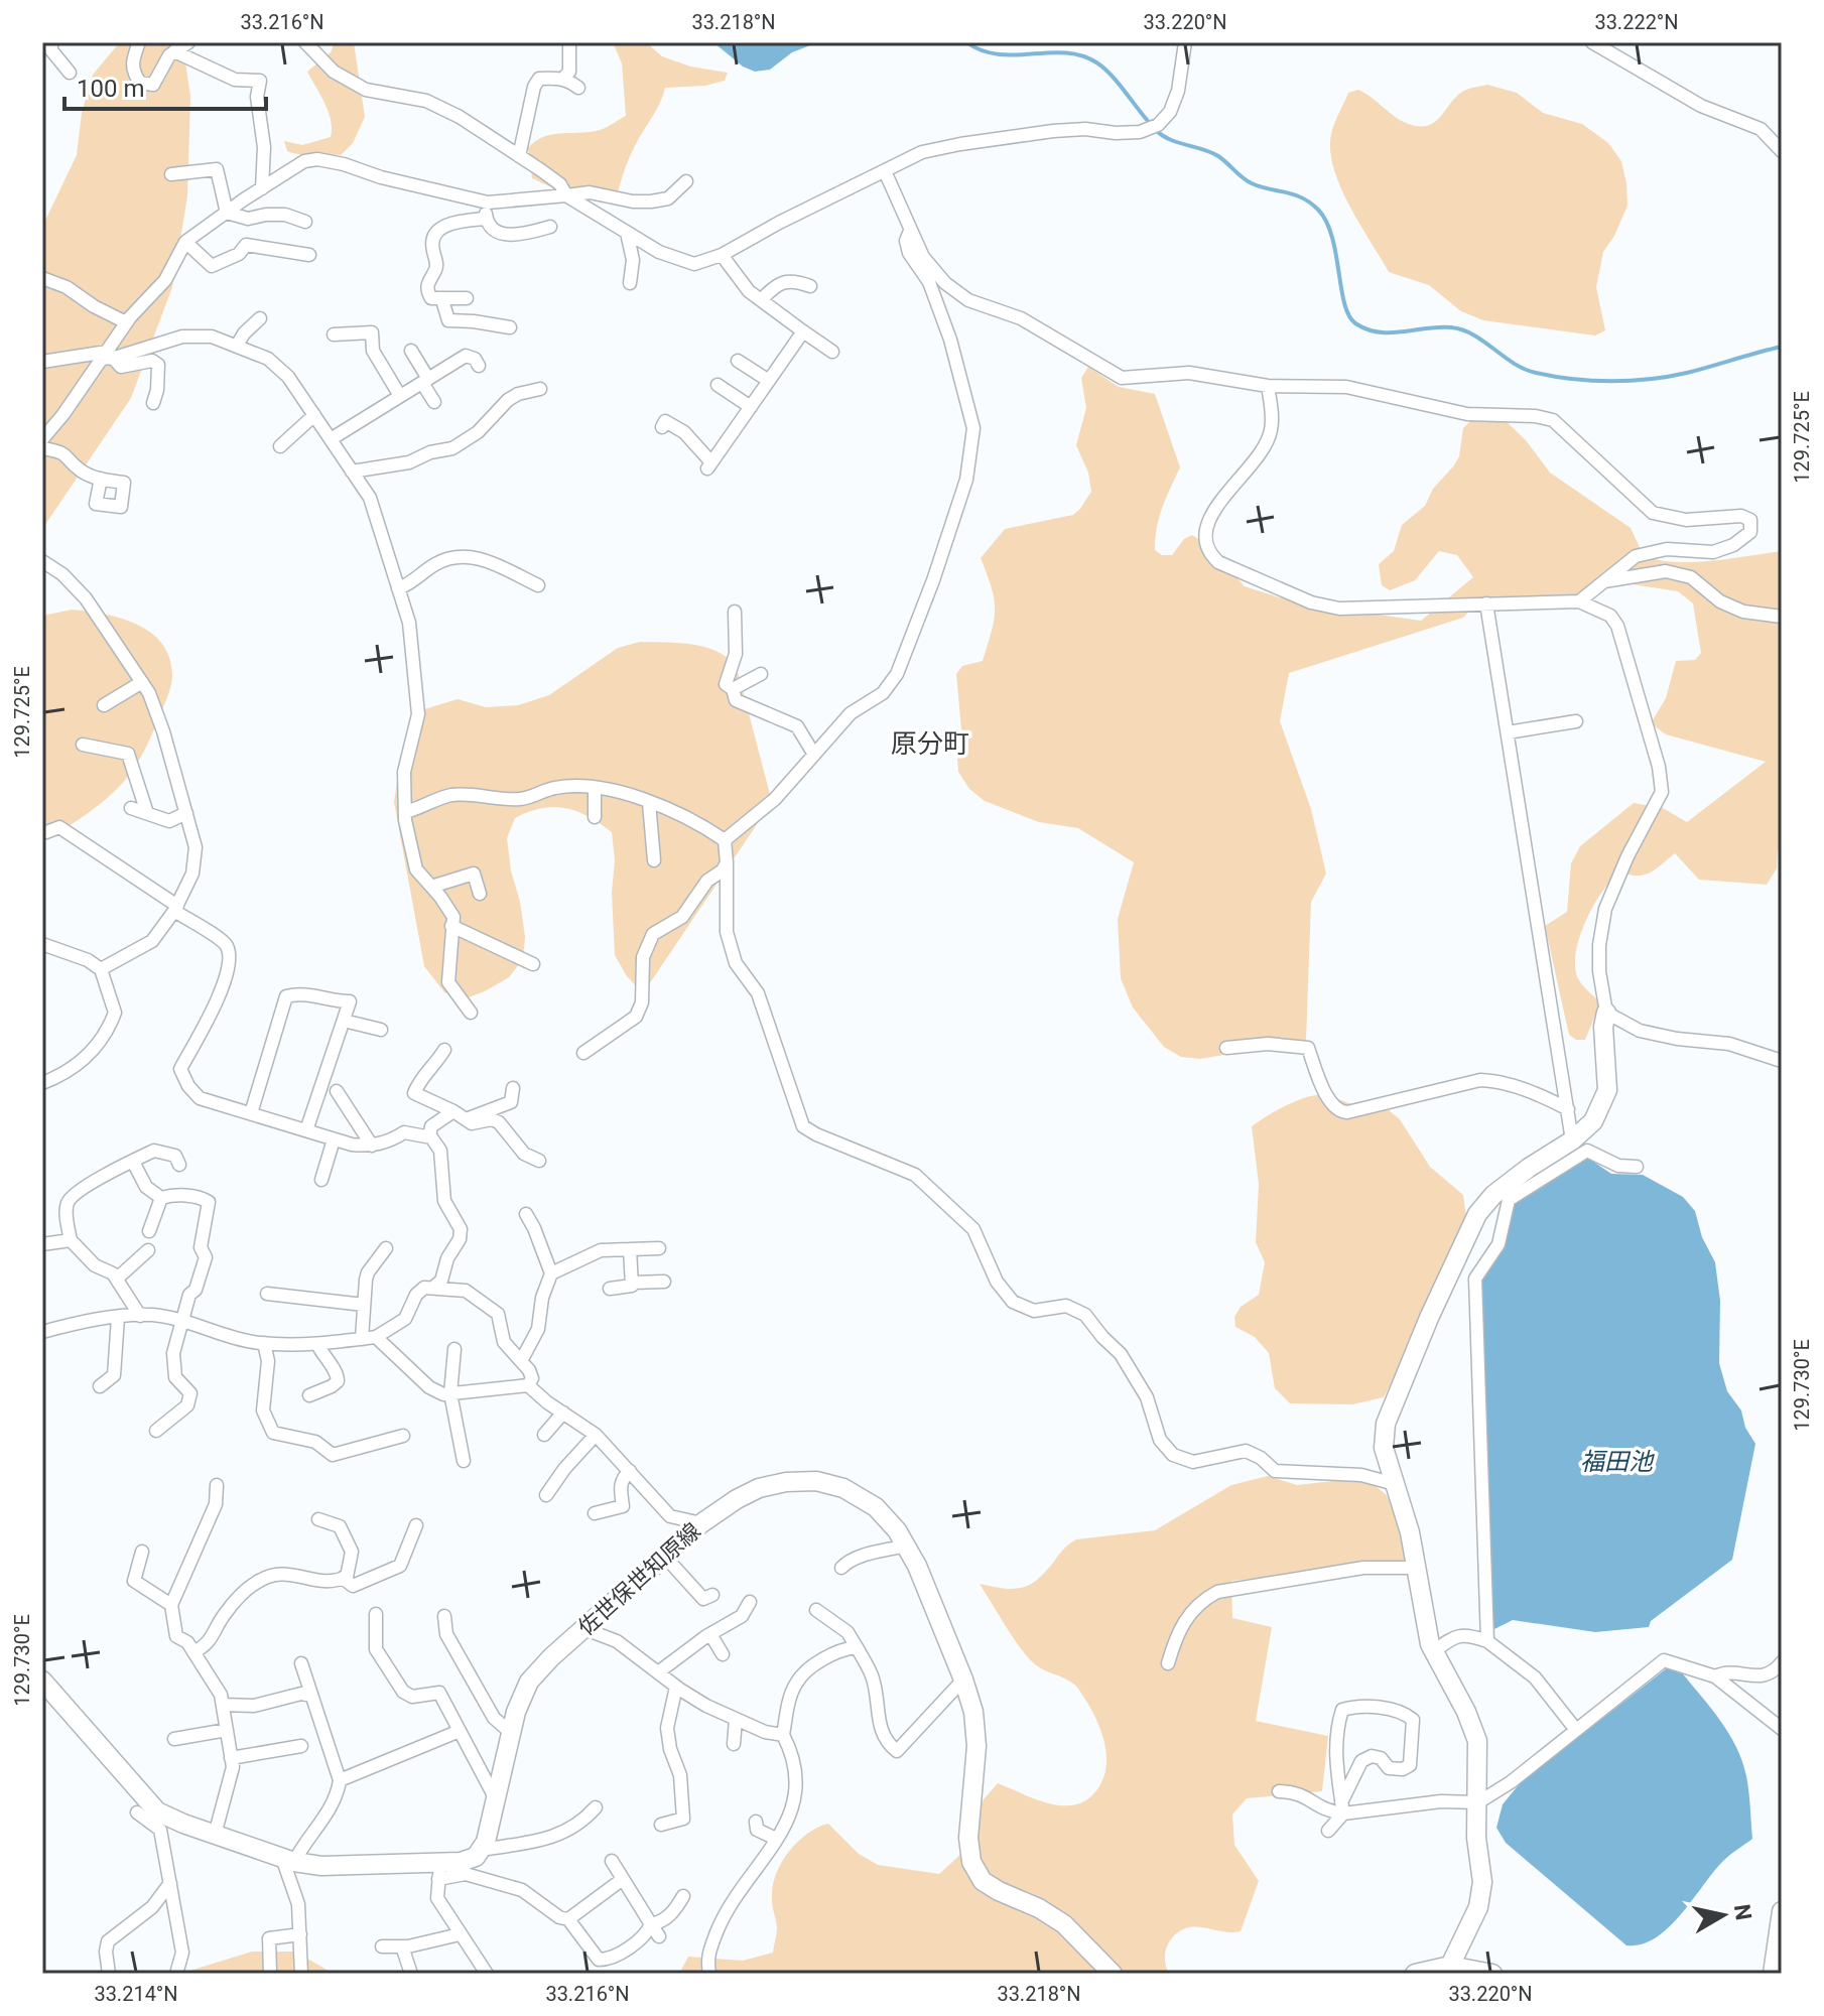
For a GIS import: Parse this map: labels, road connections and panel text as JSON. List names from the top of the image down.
{
  "streets": {
    "main road": ["佐世保世知原線"]
  },
  "districts": ["原分町"],
  "water": ["福田池"],
  "scale_bar": "100 m",
  "north": "right",
  "coordinates": [
    "33.216°N",
    "33.218°N",
    "33.220°N",
    "33.222°N",
    "129.725°E",
    "129.730°E",
    "33.214°N"
  ]
}
